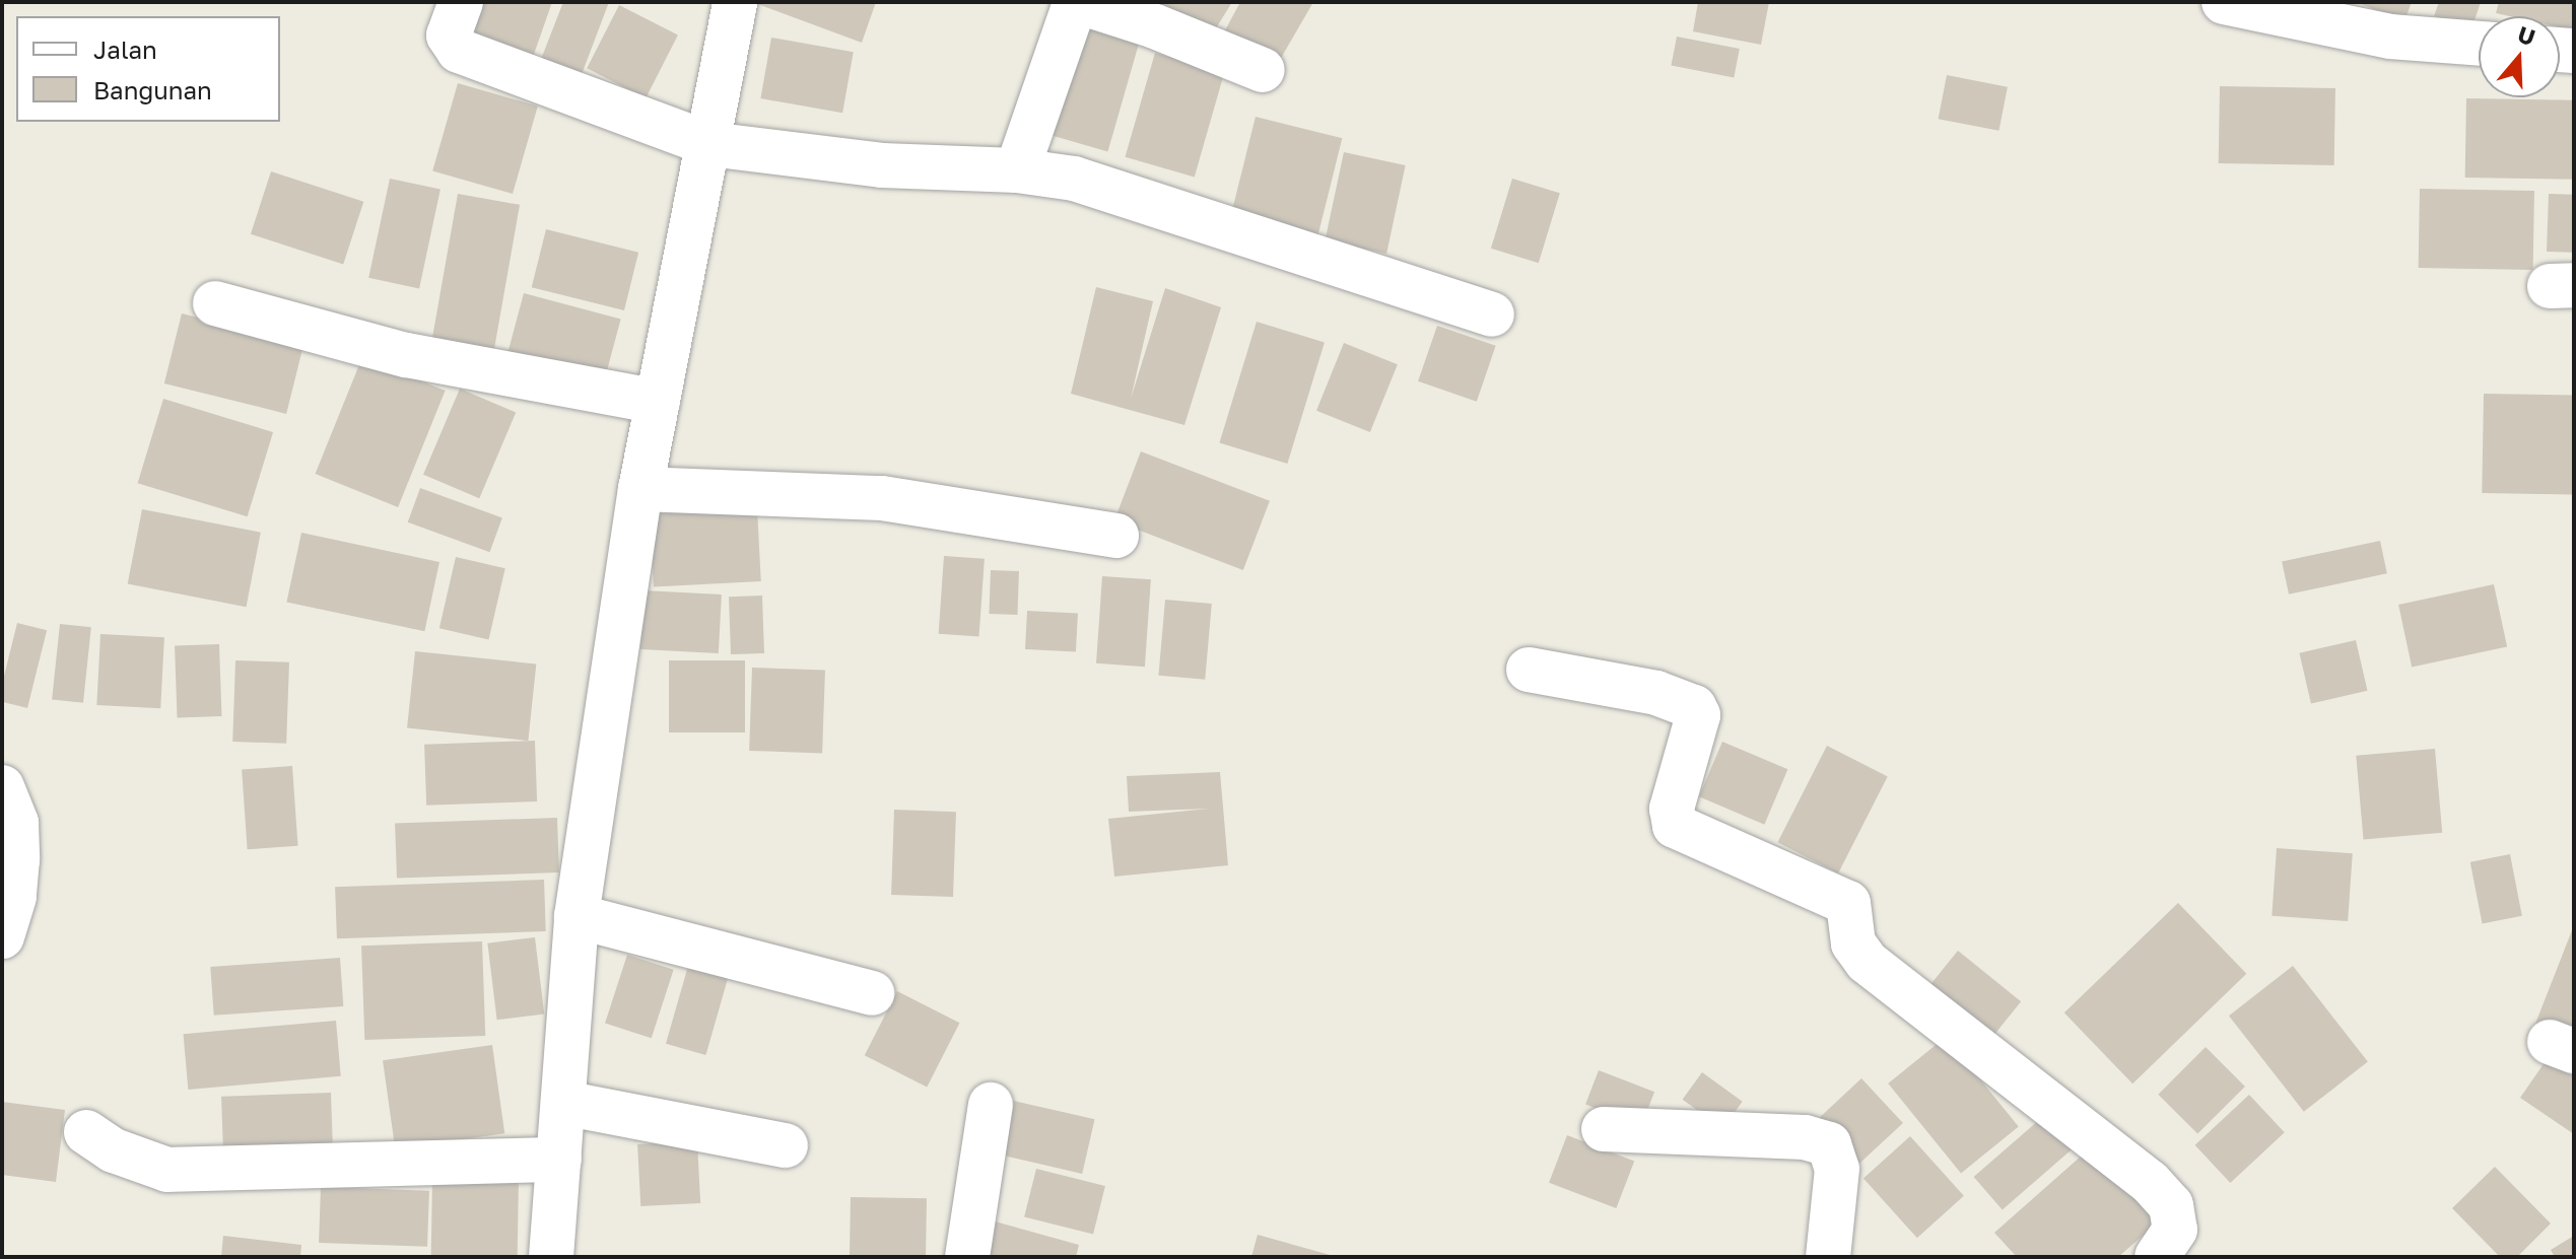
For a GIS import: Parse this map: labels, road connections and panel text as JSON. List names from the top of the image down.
{
  "legend": ["Jalan", "Bangunan"],
  "north": "top"
}
